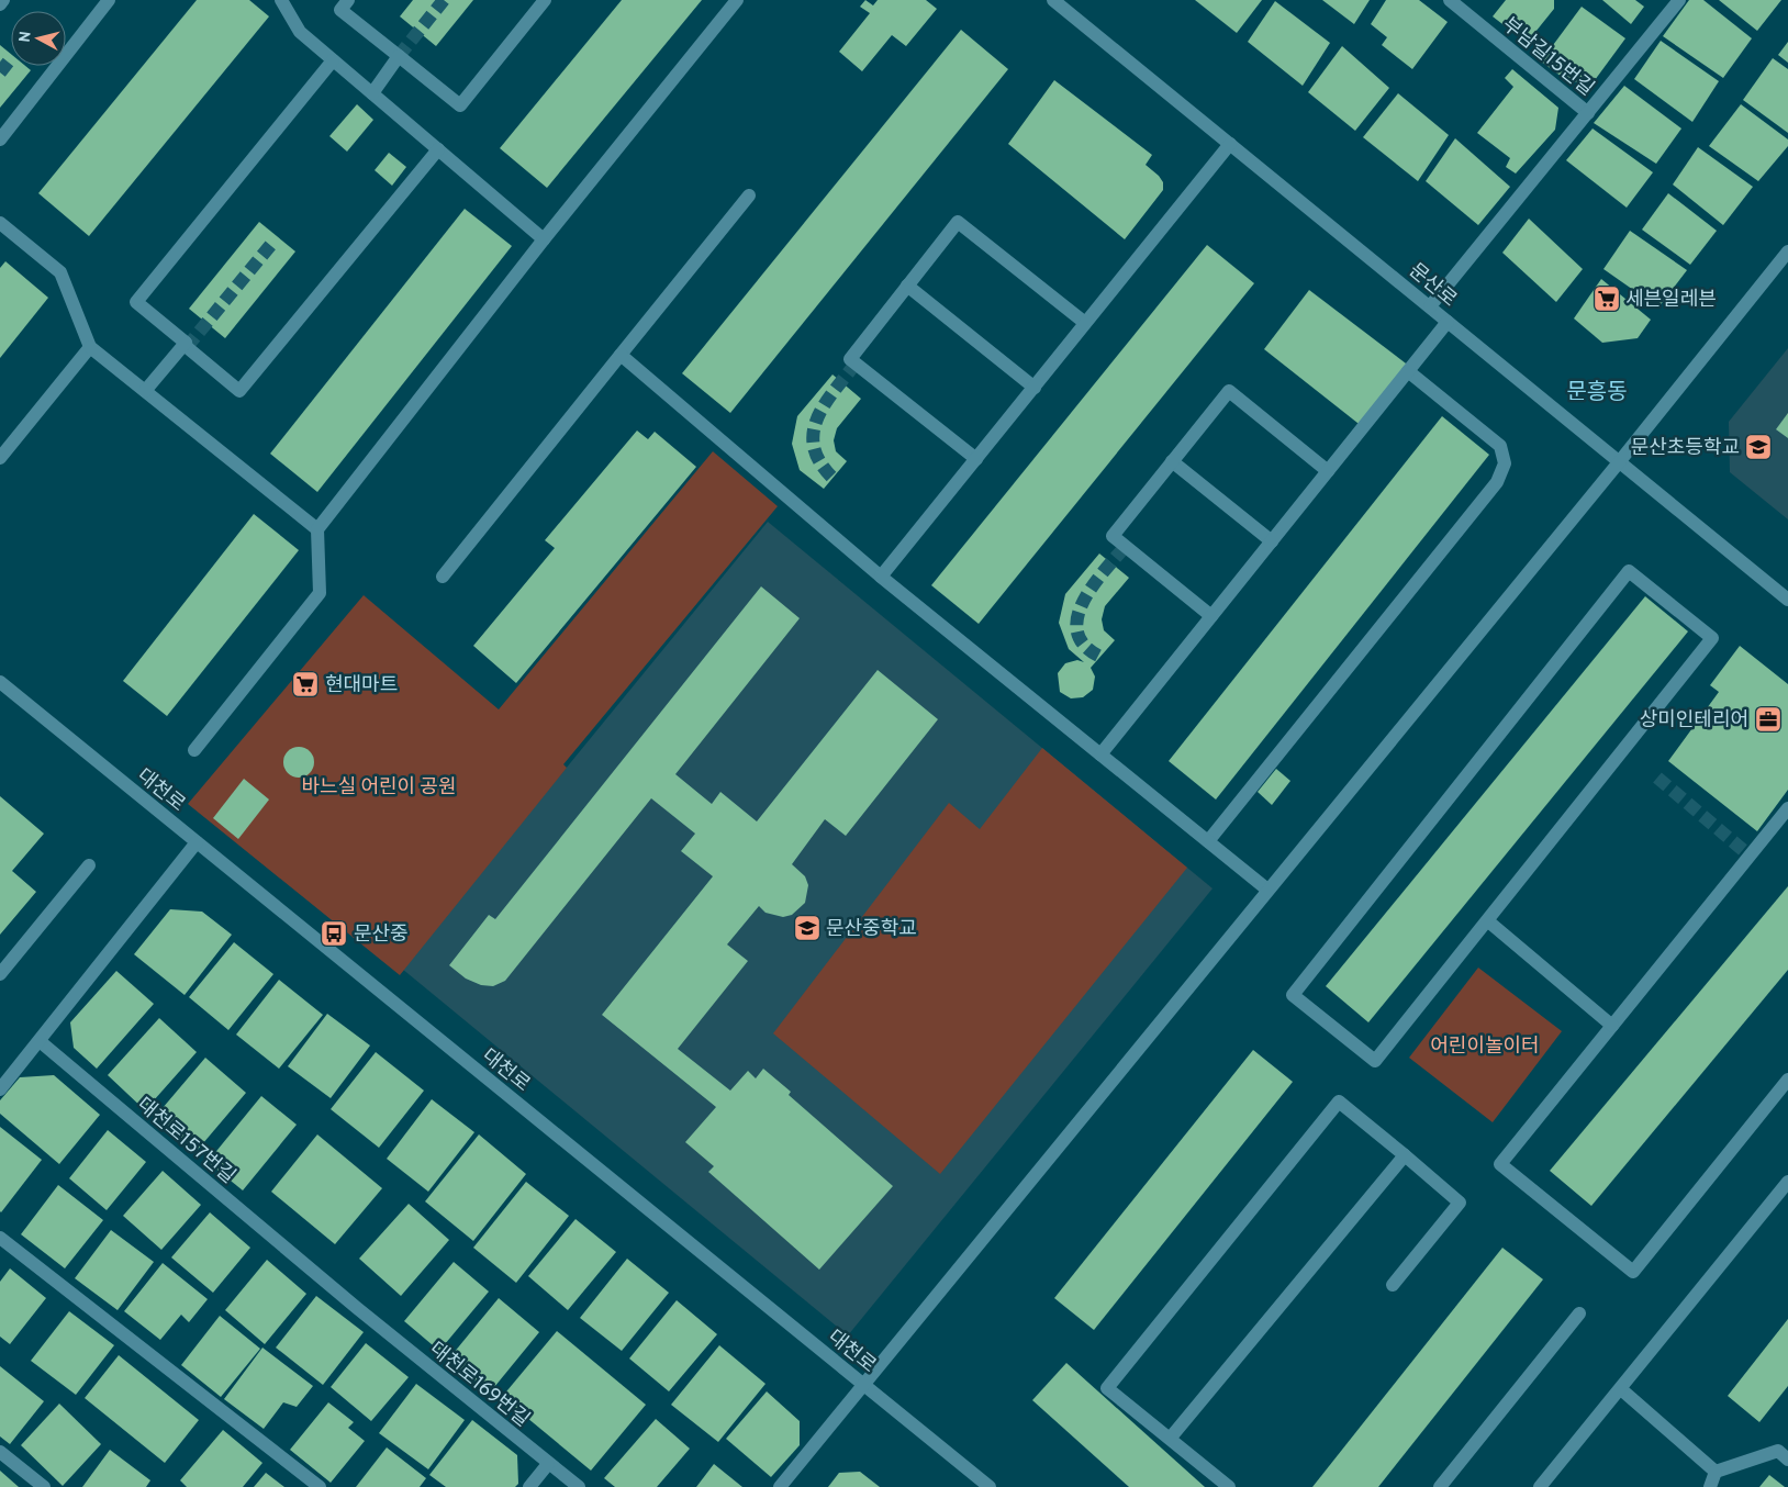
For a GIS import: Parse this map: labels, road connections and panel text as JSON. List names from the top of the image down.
{
  "streets": {
    "street": [
      "부남길15번길",
      "문산로",
      "대천로",
      "대천로157번길",
      "대천로169번길"
    ]
  },
  "crossings": [
    ["대천로157번길", "대천로169번길"]
  ],
  "districts": ["문흥동"],
  "parks": ["바느실 어린이 공원", "어린이놀이터"],
  "places": {
    "supermarket": ["세븐일레븐", "현대마트"],
    "school or university": ["문산초등학교", "문산중학교"],
    "office": ["상미인테리어"],
    "bus stop": ["문산중"]
  },
  "north": "left"
}
